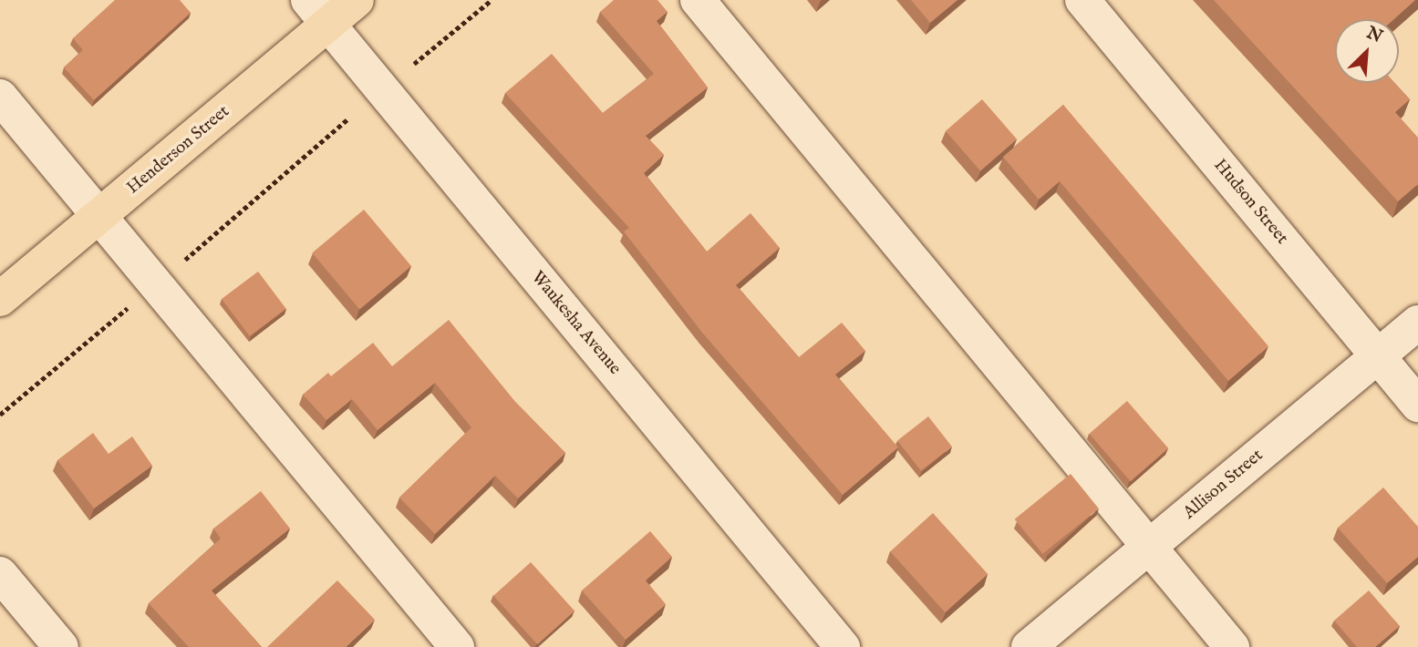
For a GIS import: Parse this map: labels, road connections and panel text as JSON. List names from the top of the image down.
{
  "streets": {
    "main road": ["Henderson Street"],
    "street": ["Hudson Street", "Waukesha Avenue", "Allison Street"]
  },
  "crossings": [
    ["Henderson Street", "Waukesha Avenue"],
    ["Hudson Street", "Allison Street"]
  ],
  "north": "top right"
}
